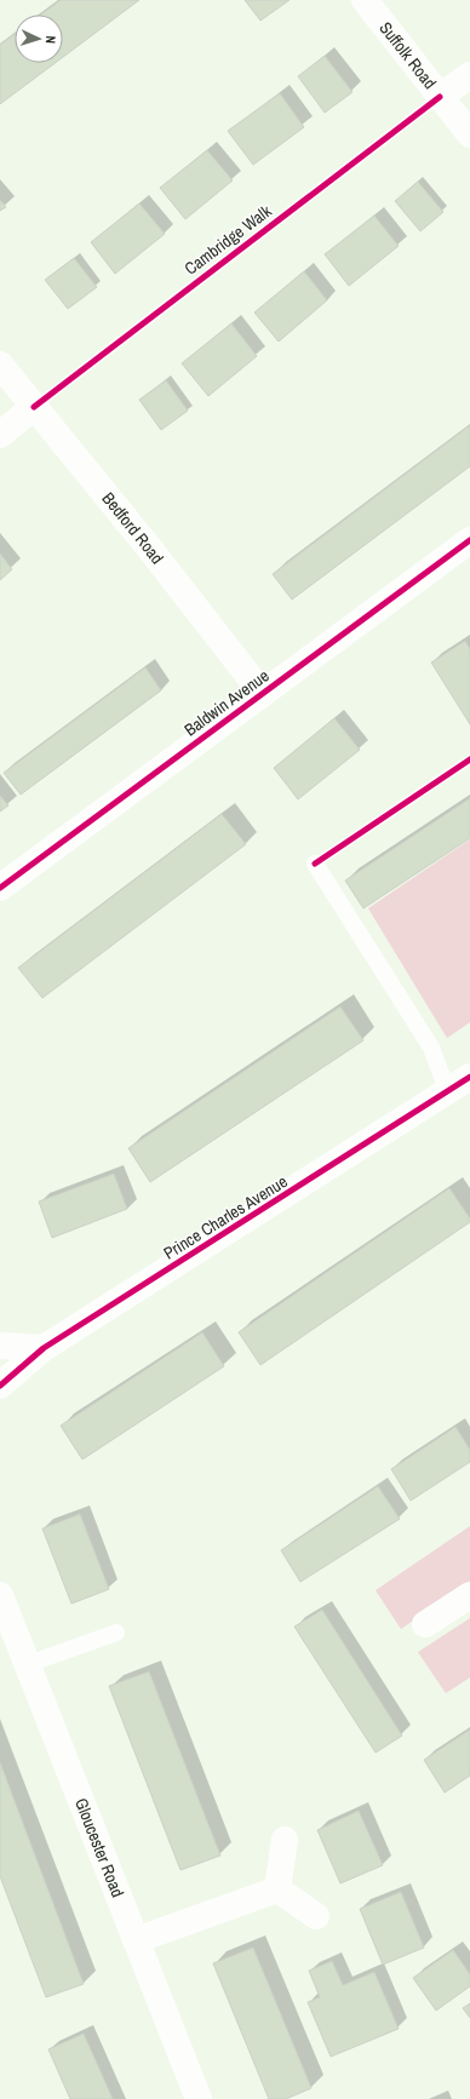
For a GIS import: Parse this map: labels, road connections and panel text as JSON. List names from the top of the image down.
{
  "streets": {
    "street": [
      "Suffolk Road",
      "Bedford Road",
      "Baldwin Avenue",
      "Prince Charles Avenue",
      "Gloucester Road"
    ],
    "cycle path": ["Cambridge Walk"]
  },
  "crossings": [
    ["Bedford Road", "Baldwin Avenue"]
  ],
  "north": "right"
}
